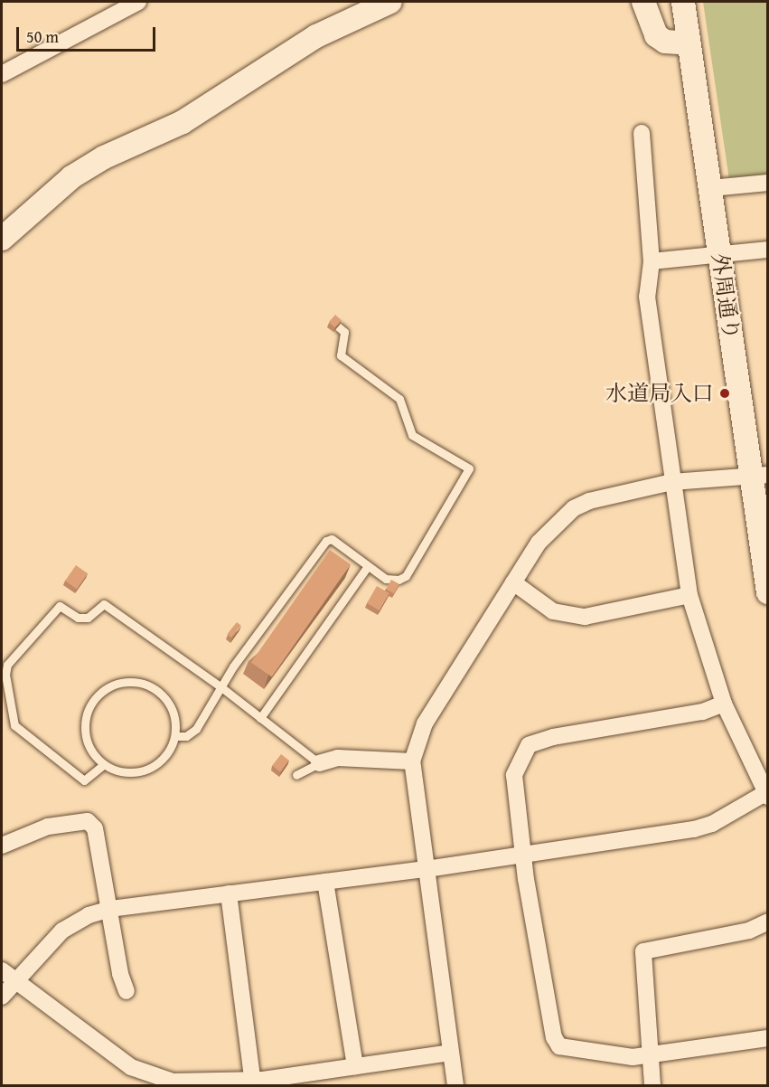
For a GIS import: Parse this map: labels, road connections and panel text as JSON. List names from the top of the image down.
{
  "streets": {
    "street": ["外周通り"]
  },
  "places": ["水道局入口"],
  "scale_bar": "50 m"
}
